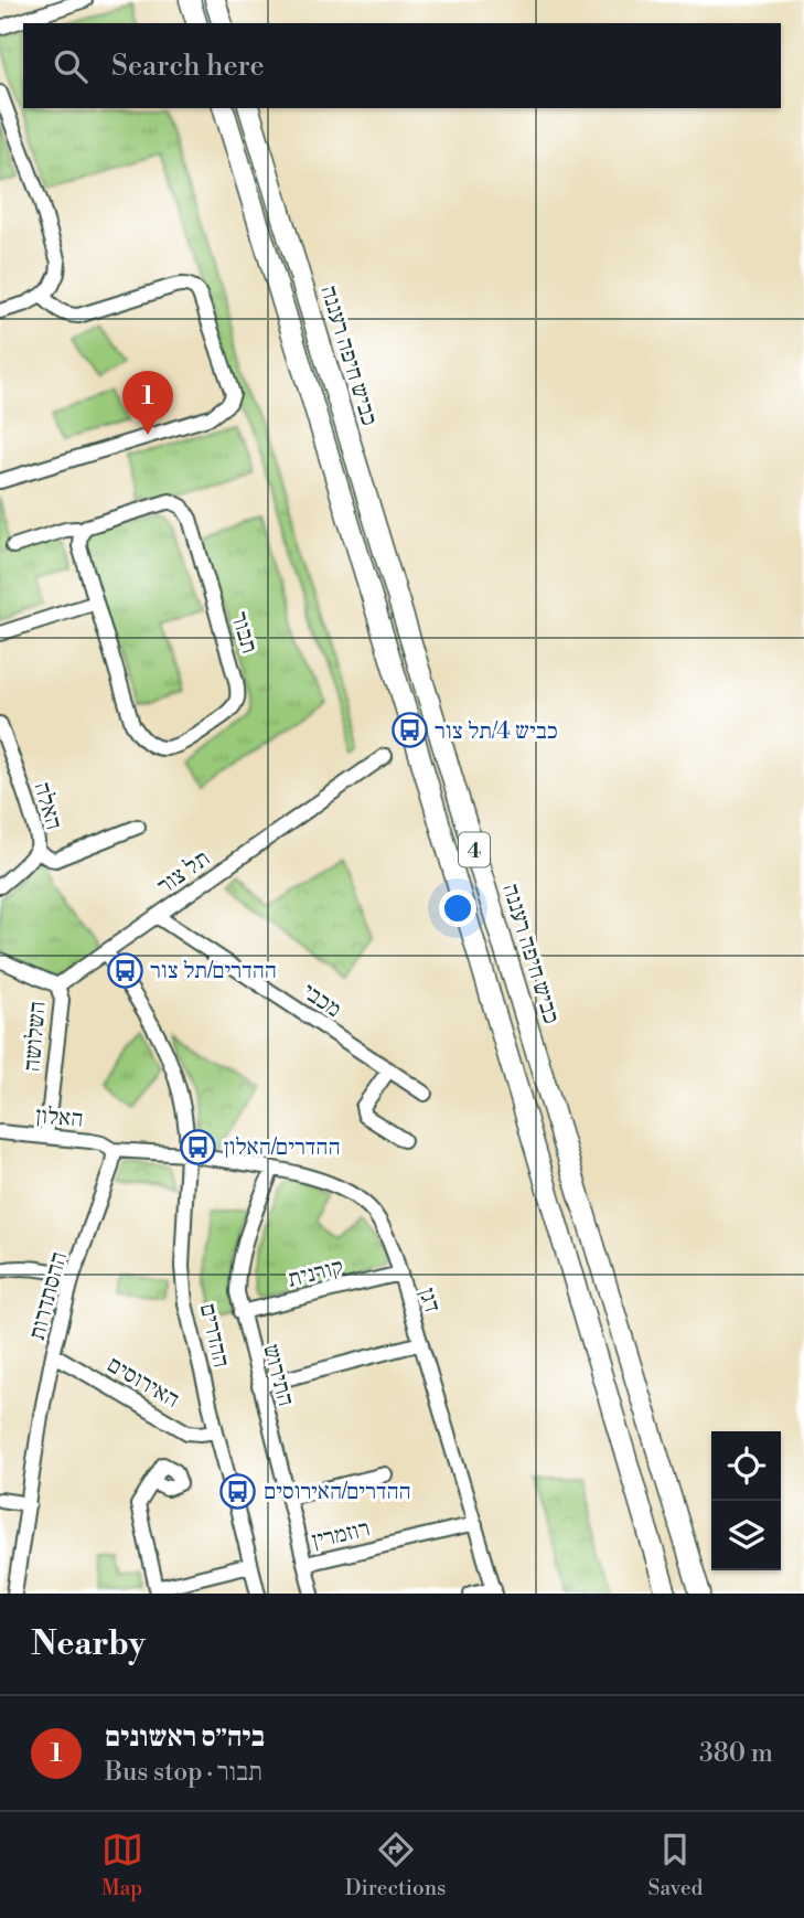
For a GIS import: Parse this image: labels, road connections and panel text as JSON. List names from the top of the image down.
{
  "streets": {
    "highway": ["כביש חיפה רעננה", "4"],
    "street": [
      "תבור",
      "האלה",
      "תל צור",
      "מכבי",
      "השלושה",
      "האלון",
      "קורנית",
      "ההסתדרות",
      "דגן",
      "ההדרים",
      "התירוש",
      "האירוסים",
      "רוזמרין"
    ]
  },
  "crossings": [
    ["תל צור", "מכבי"],
    ["תל צור", "השלושה"],
    ["תל צור", "ההדרים"],
    ["השלושה", "האלון"],
    ["האלון", "ההסתדרות"],
    ["קורנית", "דגן"],
    ["קורנית", "התירוש"],
    ["ההסתדרות", "האירוסים"],
    ["דגן", "ההדרים"],
    ["דגן", "התירוש"],
    ["דגן", "רוזמרין"],
    ["ההדרים", "האירוסים"],
    ["התירוש", "רוזמרין"]
  ],
  "places": {
    "bus stop": [
      "כביש 4/תל צור",
      "ההדרים/תל צור",
      "ההדרים/האלון",
      "ההדרים/האירוסים"
    ]
  },
  "page": {
    "search": "Search here",
    "pins": "1",
    "heading": "Nearby",
    "list": [
      {
        "mark": "1",
        "name": "ביה״ס ראשונים",
        "note": "Bus stop · תבור",
        "value": "380 m"
      }
    ],
    "nav": ["Map", "Directions", "Saved"]
  }
}
